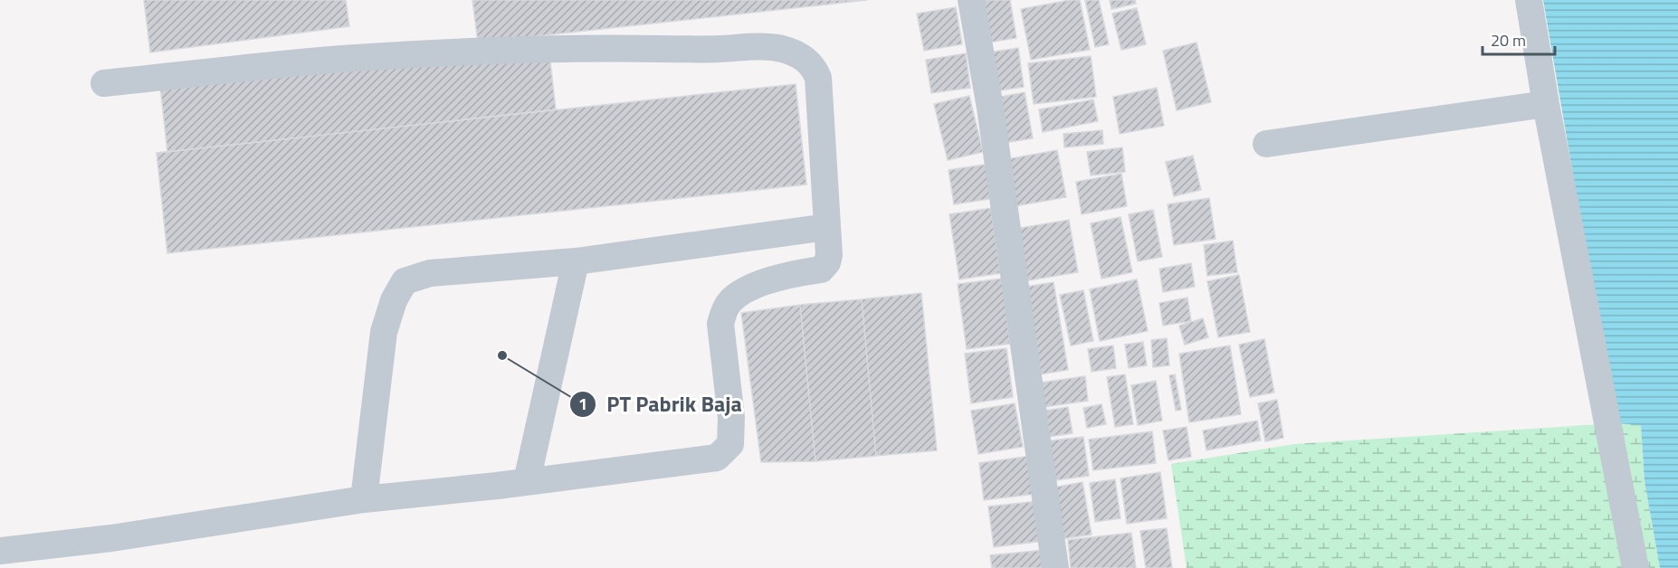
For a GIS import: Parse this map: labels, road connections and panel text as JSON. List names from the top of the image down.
{
  "places": ["PT Pabrik Baja"],
  "scale_bar": "20 m"
}
